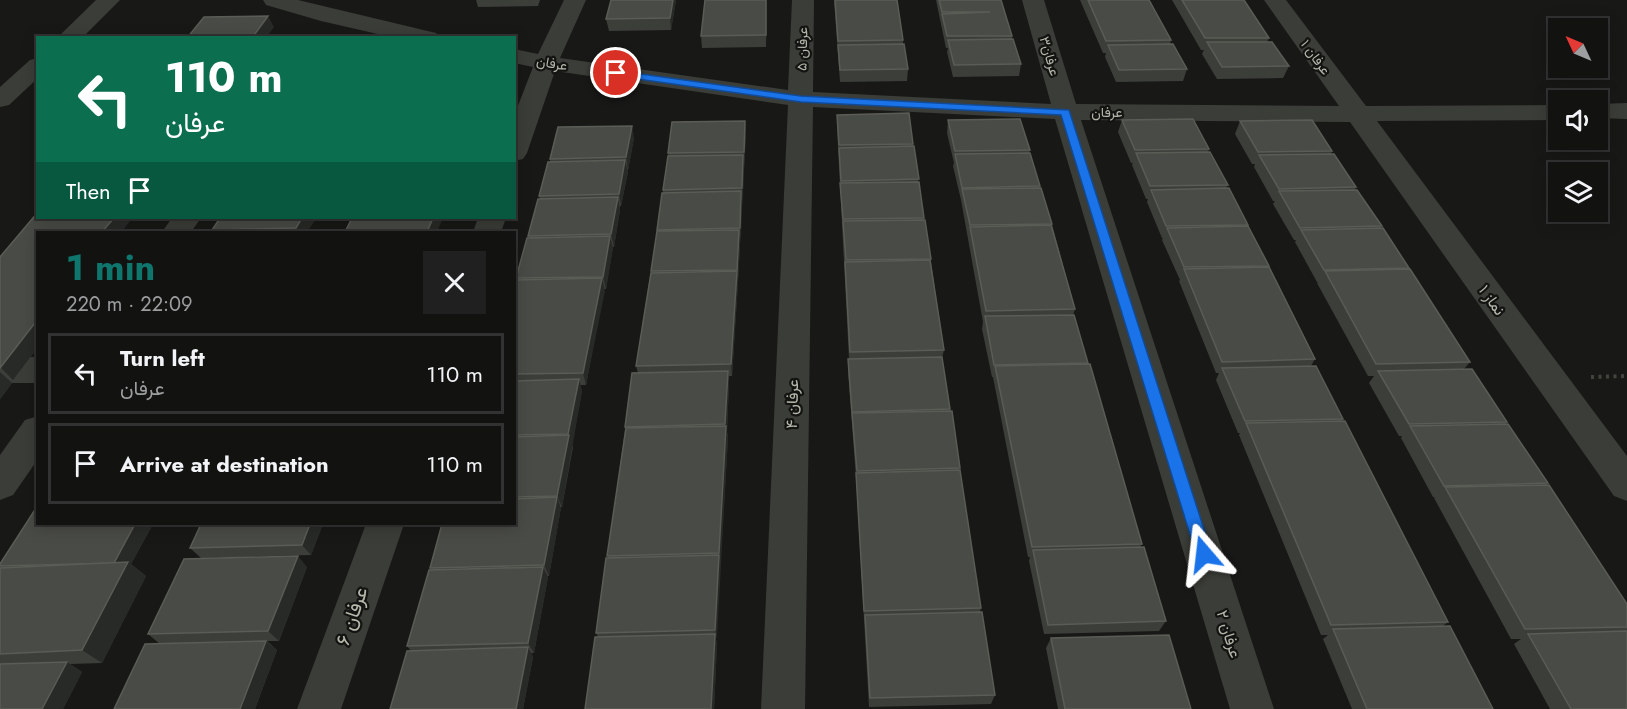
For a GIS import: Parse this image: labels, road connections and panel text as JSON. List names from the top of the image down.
{
  "streets": {
    "street": [
      "عرفان ۵",
      "عرفان۳",
      "عرفان ۱",
      "عرفان",
      "نماز ۱",
      "عرفان ۴",
      "عرفان ۶",
      "عرفان ۲"
    ]
  },
  "crossings": [
    ["عرفان ۵", "عرفان"],
    ["عرفان ۵", "عرفان ۴"],
    ["عرفان۳", "عرفان"],
    ["عرفان۳", "عرفان ۲"],
    ["عرفان ۱", "عرفان"],
    ["عرفان ۱", "نماز ۱"],
    ["عرفان", "نماز ۱"],
    ["عرفان", "عرفان ۴"],
    ["عرفان", "عرفان ۲"]
  ],
  "north": "top left",
  "page": {
    "turn": ["110 m", "عرفان"],
    "then": "Then",
    "heading": ["1 min", "220 m · 22:09"],
    "list": [
      {
        "name": "Turn left",
        "note": "عرفان",
        "value": "110 m"
      },
      {
        "name": "Arrive at destination",
        "value": "110 m"
      }
    ]
  }
}
